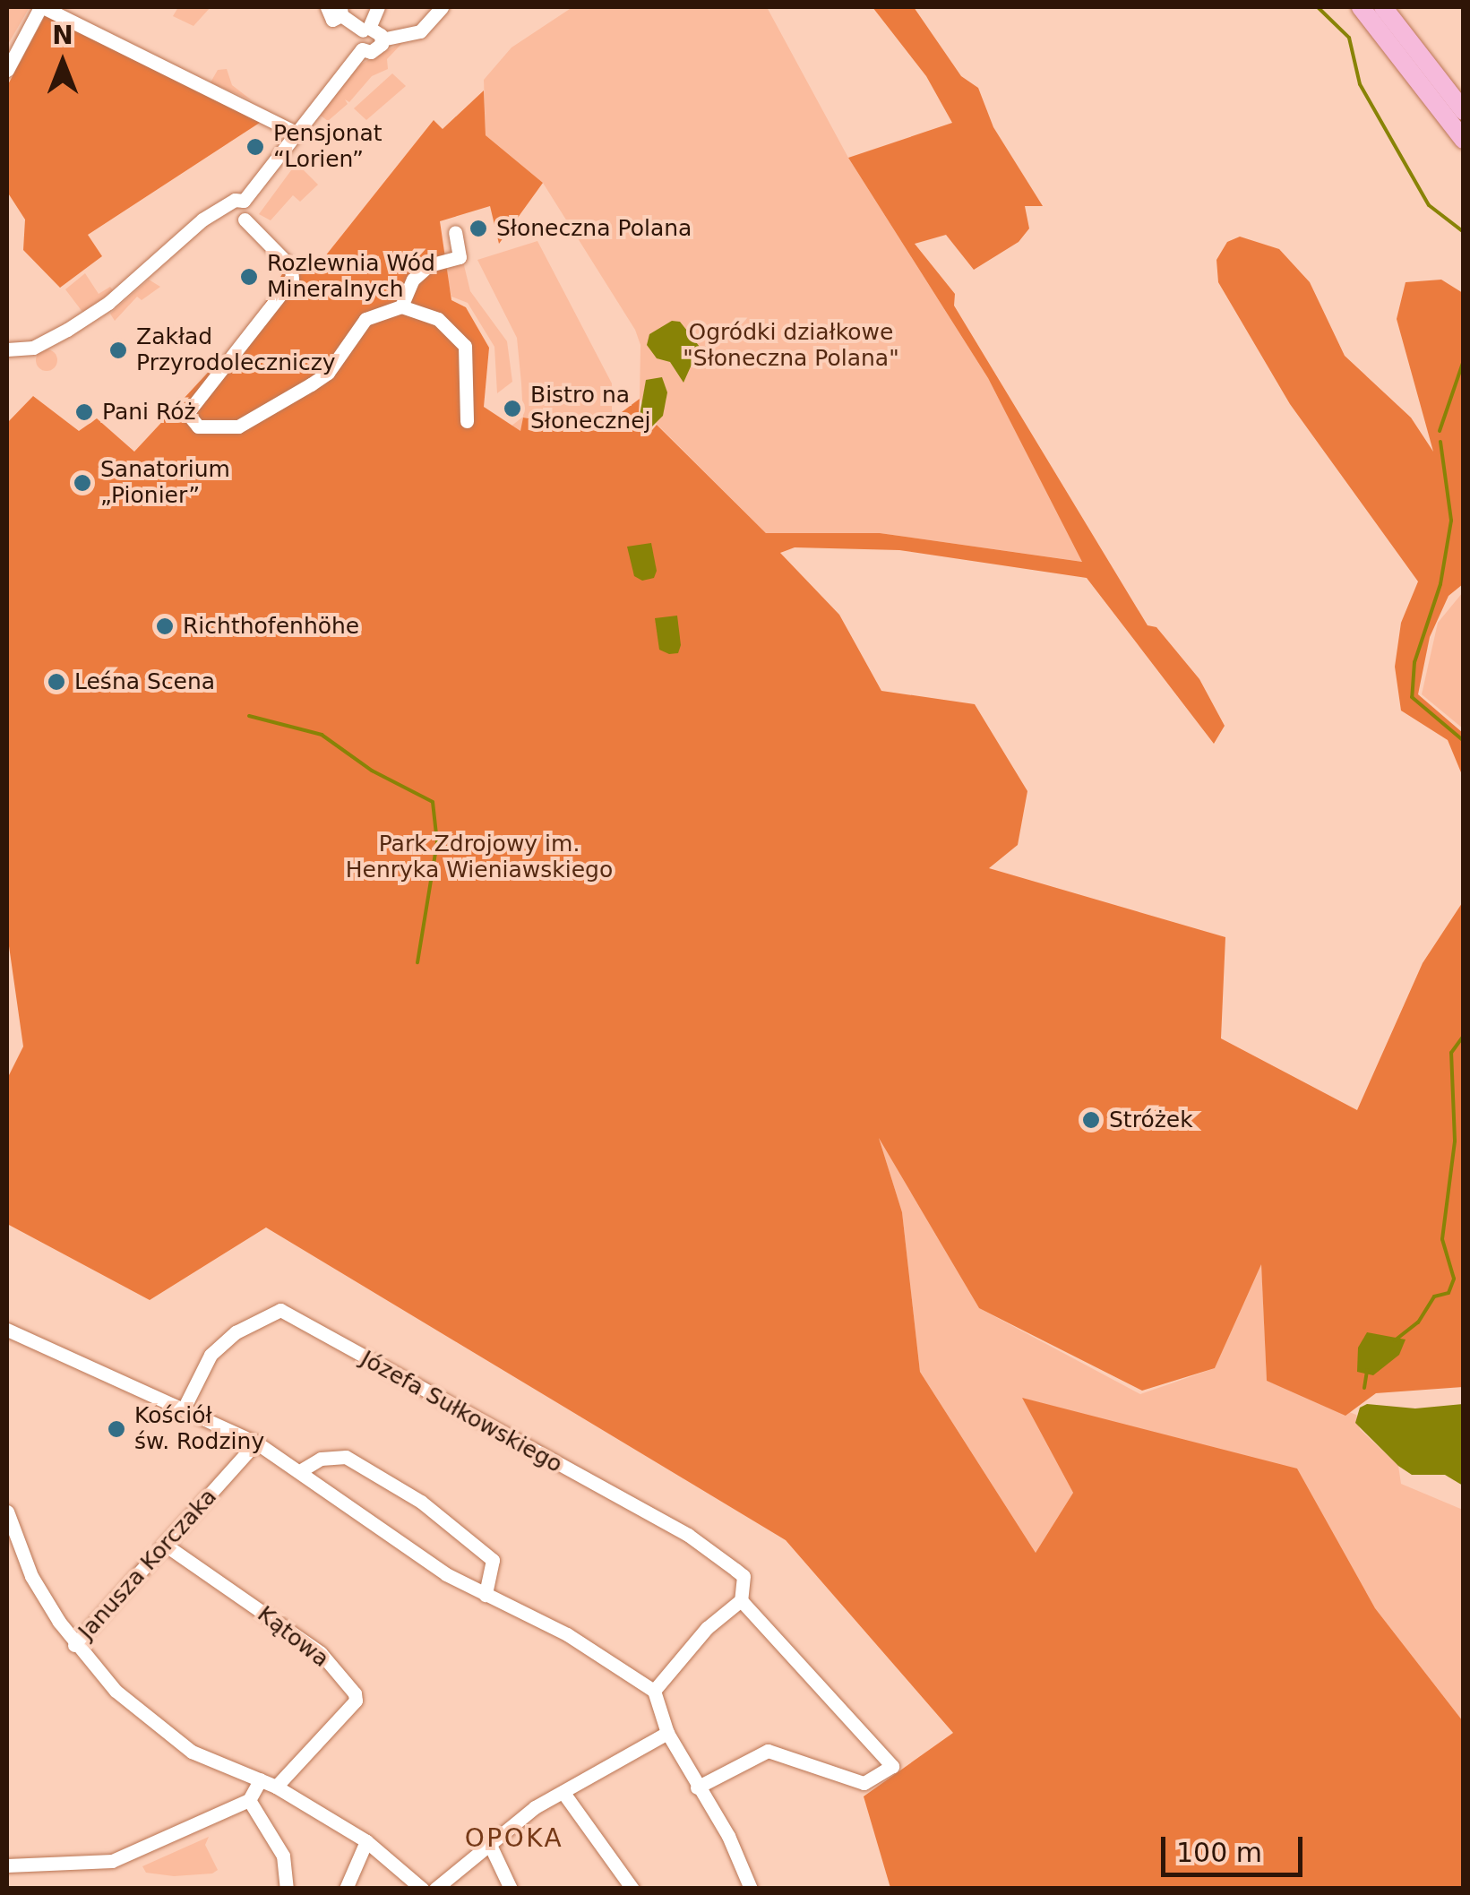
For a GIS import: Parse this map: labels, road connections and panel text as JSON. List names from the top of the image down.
{
  "streets": {
    "street": ["Józefa Sułkowskiego", "Janusza Korczaka", "Kątowa"]
  },
  "crossings": [
    ["Janusza Korczaka", "Kątowa"]
  ],
  "districts": ["OPOKA"],
  "parks": ["Ogródki działkowe \"Słoneczna Polana\"", "Park Zdrojowy im. Henryka Wieniawskiego"],
  "places": [
    "Pensjonat “Lorien”",
    "Słoneczna Polana",
    "Rozlewnia Wód Mineralnych",
    "Zakład Przyrodoleczniczy",
    "Bistro na Słonecznej",
    "Pani Róż",
    "Sanatorium „Pionier”",
    "Richthofenhöhe",
    "Leśna Scena",
    "Stróżek",
    "Kościół św. Rodziny"
  ],
  "scale_bar": "100 m",
  "north": "top"
}
